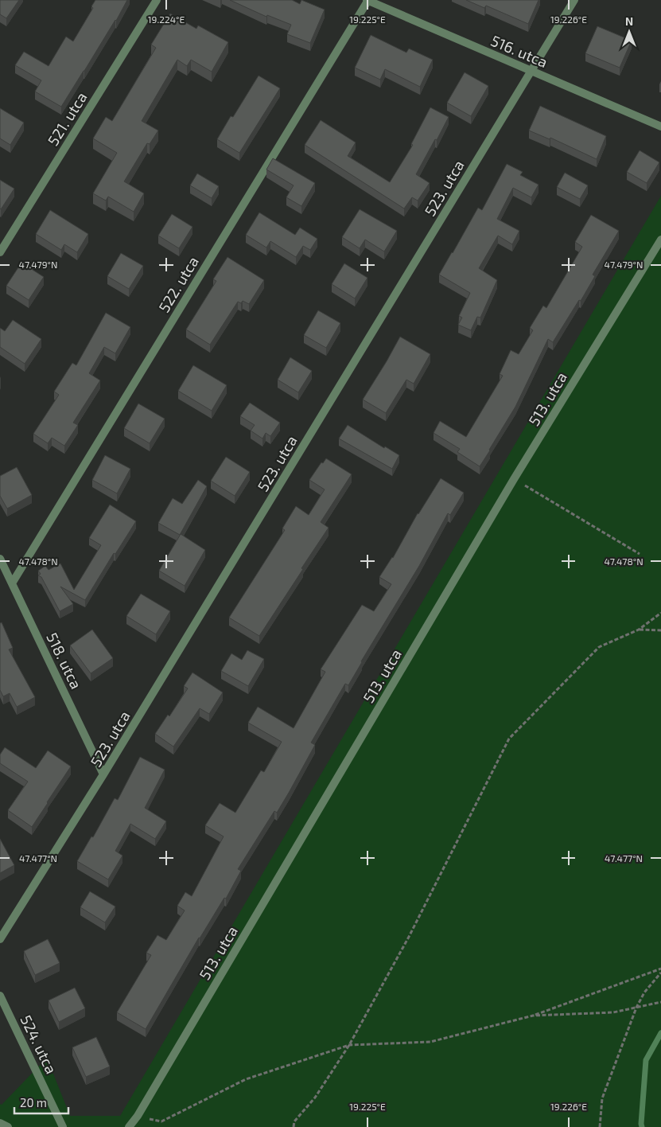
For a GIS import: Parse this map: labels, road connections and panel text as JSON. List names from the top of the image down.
{
  "streets": {
    "street": [
      "516. utca",
      "521. utca",
      "523. utca",
      "522. utca",
      "513. utca",
      "518. utca",
      "524. utca"
    ]
  },
  "crossings": [
    ["516. utca", "523. utca"],
    ["516. utca", "522. utca"],
    ["523. utca", "518. utca"],
    ["522. utca", "518. utca"]
  ],
  "scale_bar": "20 m",
  "north": "top",
  "coordinates": [
    "19.224°E",
    "19.225°E",
    "19.226°E",
    "47.479°N",
    "47.478°N",
    "47.477°N"
  ]
}
